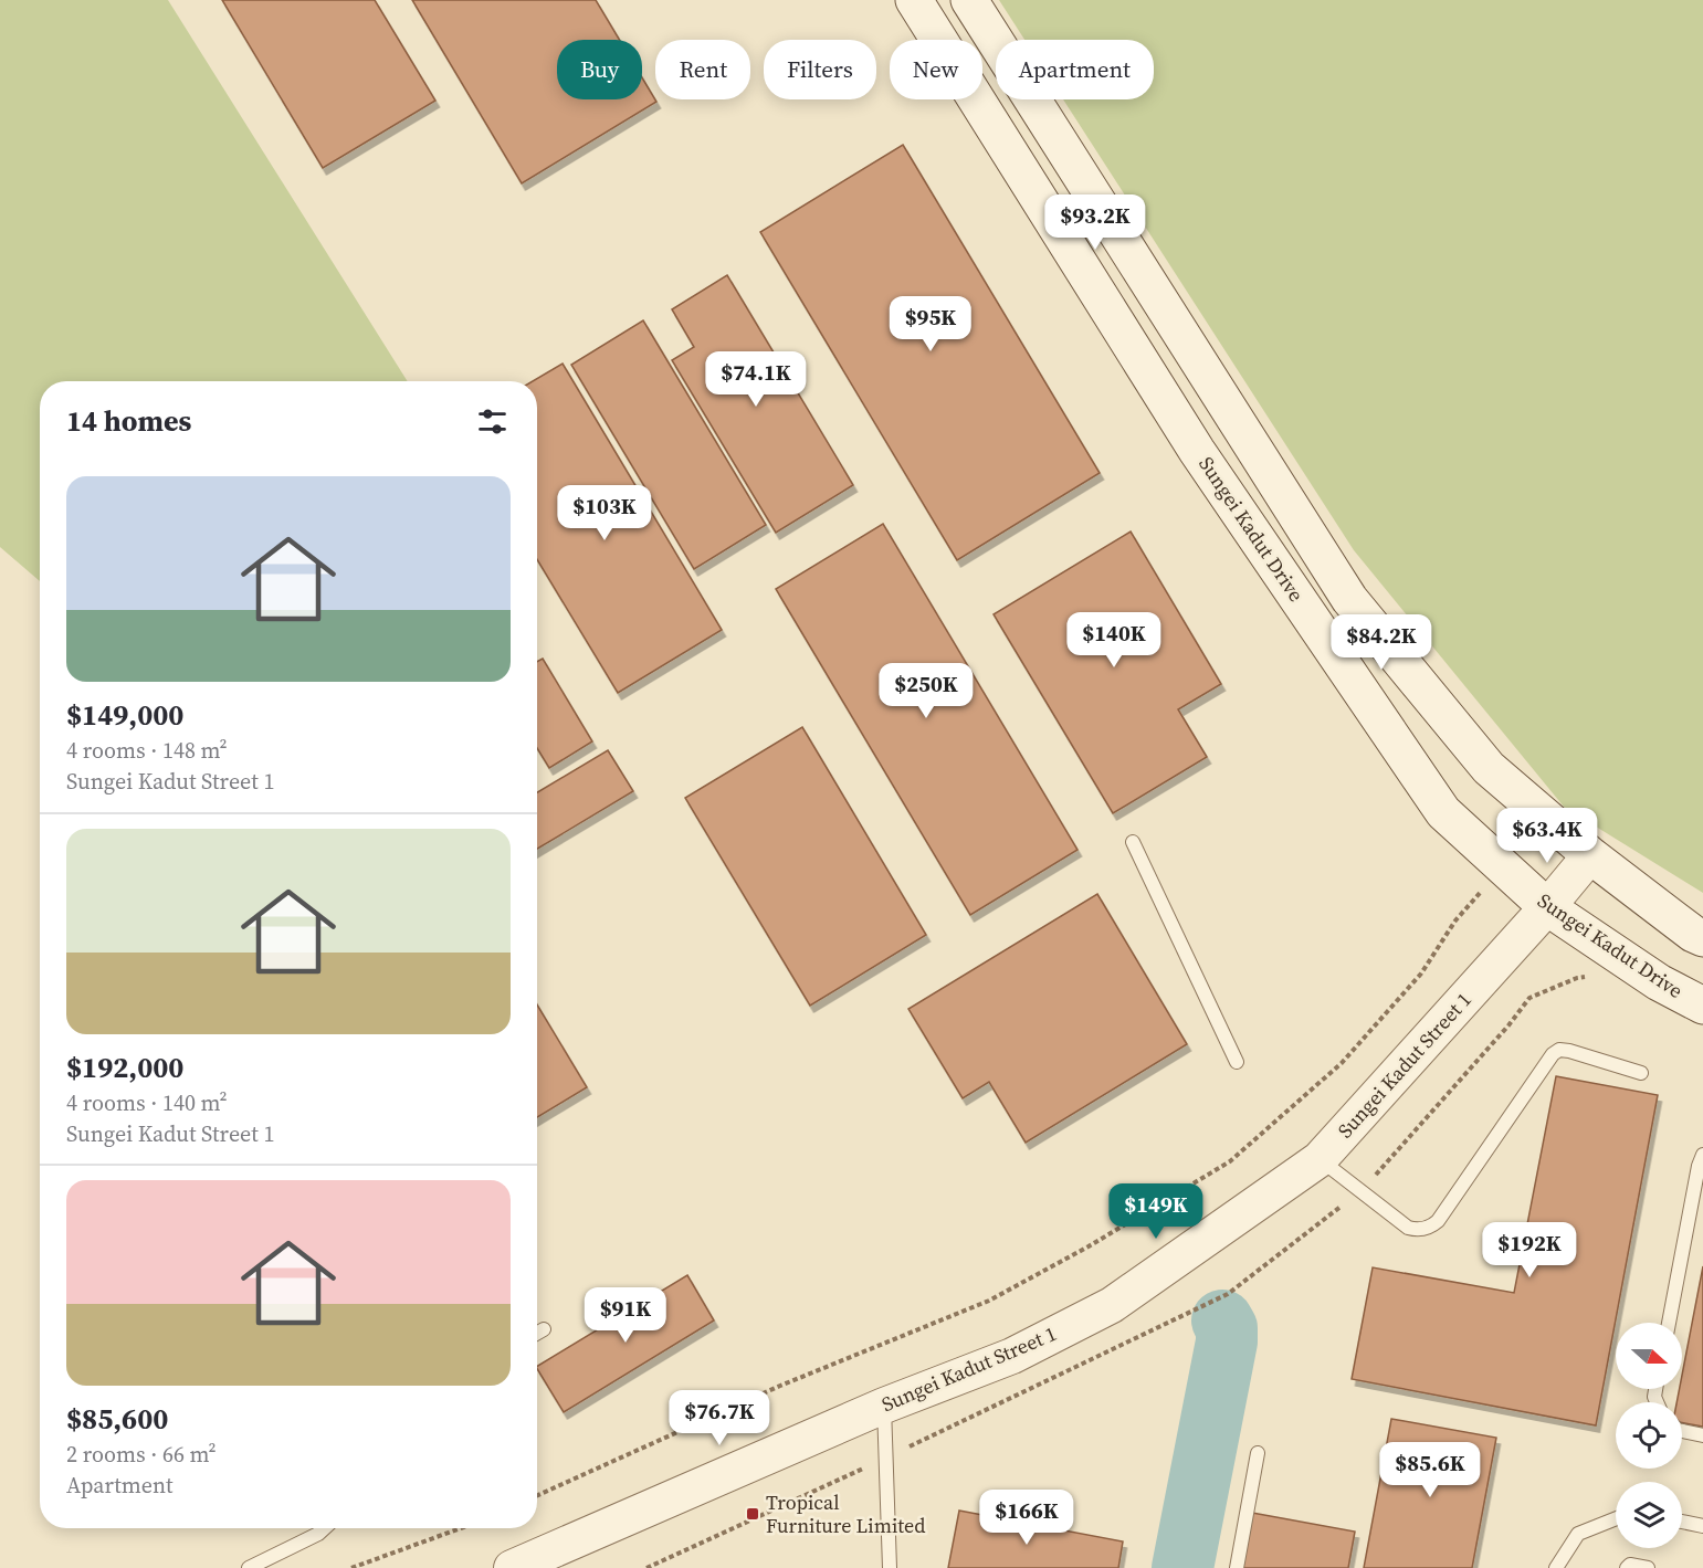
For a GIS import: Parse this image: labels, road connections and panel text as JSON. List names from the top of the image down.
{
  "streets": {
    "main road": ["Sungei Kadut Drive"],
    "street": ["Sungei Kadut Street 1"]
  },
  "crossings": [
    ["Sungei Kadut Drive", "Sungei Kadut Street 1"]
  ],
  "places": {
    "transit": ["Tropical Furniture Limited"]
  },
  "north": "right",
  "page": {
    "chip": [
      "Buy",
      "Rent",
      "Filters",
      "New",
      "Apartment"
    ],
    "price": [
      "$93.2K",
      "$95K",
      "$74.1K",
      "$103K",
      "$140K",
      "$84.2K",
      "$250K",
      "$63.4K",
      "$149K",
      "$192K",
      "$91K",
      "$76.7K",
      "$85.6K",
      "$166K"
    ],
    "heading": "14 homes",
    "list": [
      {
        "name": "$149,000",
        "note": "4 rooms · 148 m² · Sungei Kadut Street 1"
      },
      {
        "name": "$192,000",
        "note": "4 rooms · 140 m² · Sungei Kadut Street 1"
      },
      {
        "name": "$85,600",
        "note": "2 rooms · 66 m² · Apartment"
      }
    ]
  }
}
